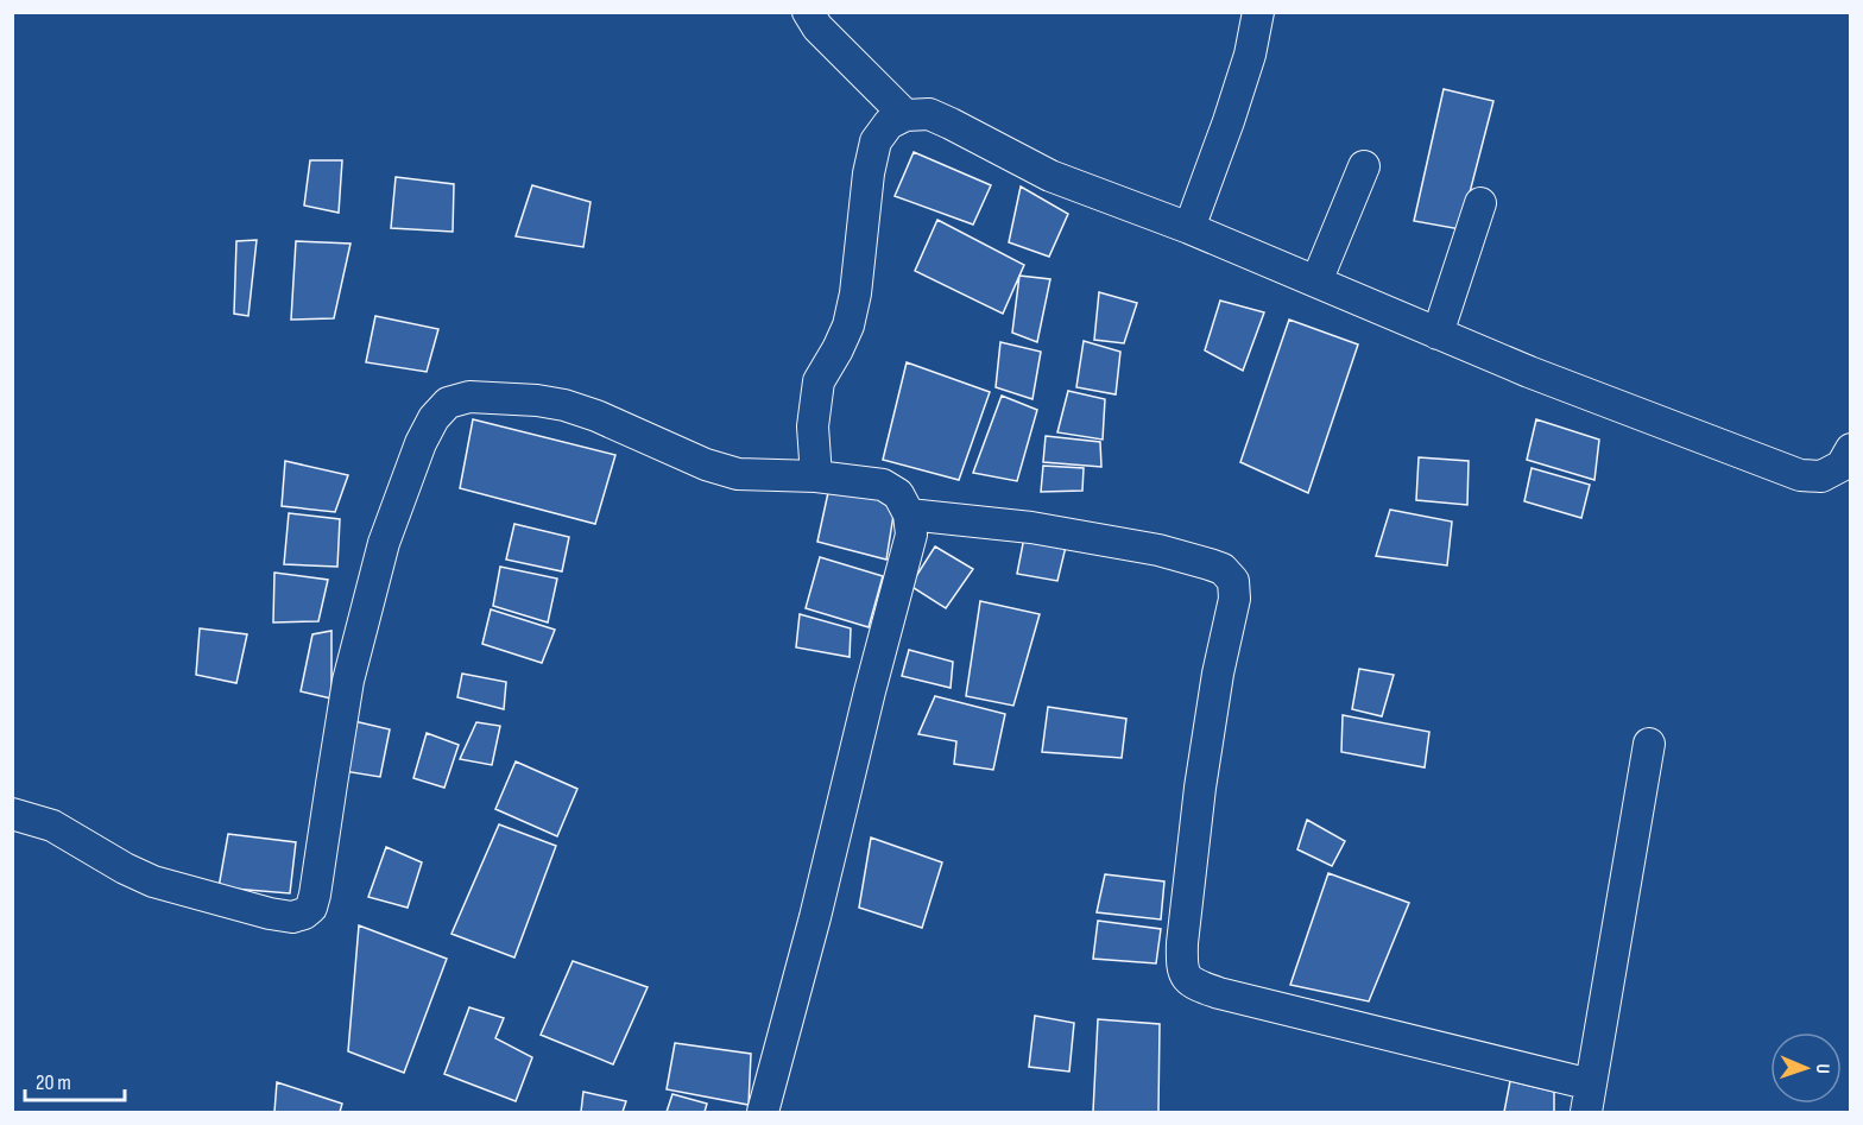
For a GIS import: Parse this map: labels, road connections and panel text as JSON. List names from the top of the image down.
{
  "scale_bar": "20 m",
  "north": "right"
}
